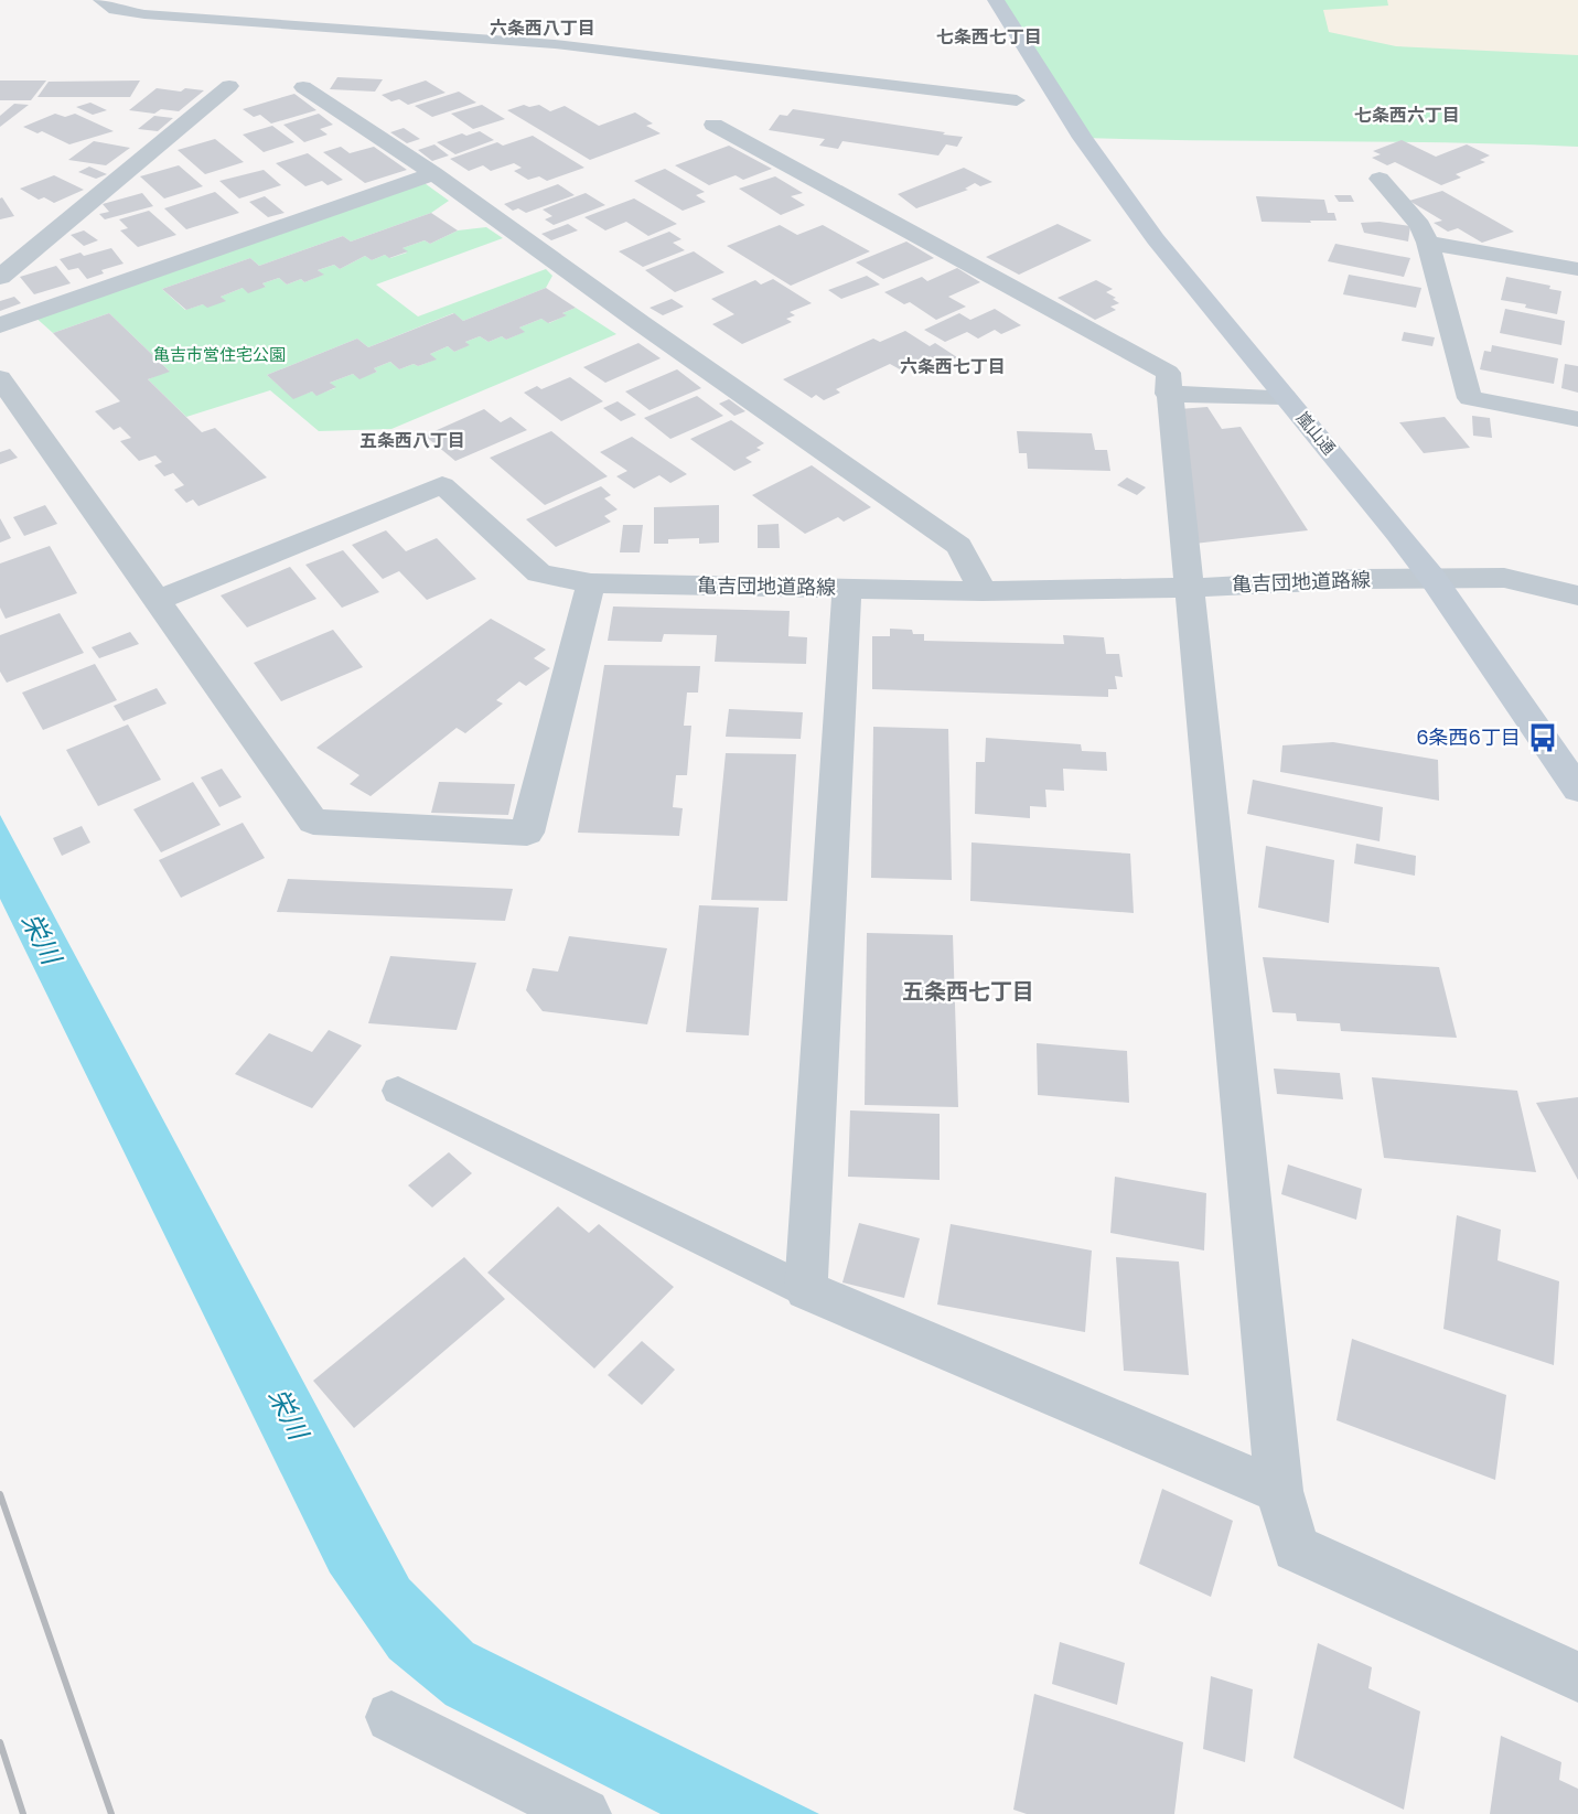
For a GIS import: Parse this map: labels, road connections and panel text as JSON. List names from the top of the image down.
{
  "streets": {
    "street": ["嵐山通", "亀吉団地道路線"]
  },
  "crossings": [
    ["嵐山通", "亀吉団地道路線"]
  ],
  "districts": [
    "六条西八丁目",
    "七条西七丁目",
    "七条西六丁目",
    "六条西七丁目",
    "五条西八丁目",
    "五条西七丁目"
  ],
  "water": ["栄川"],
  "parks": ["亀吉市営住宅公園"],
  "places": {
    "bus stop": ["6条西6丁目"]
  }
}
